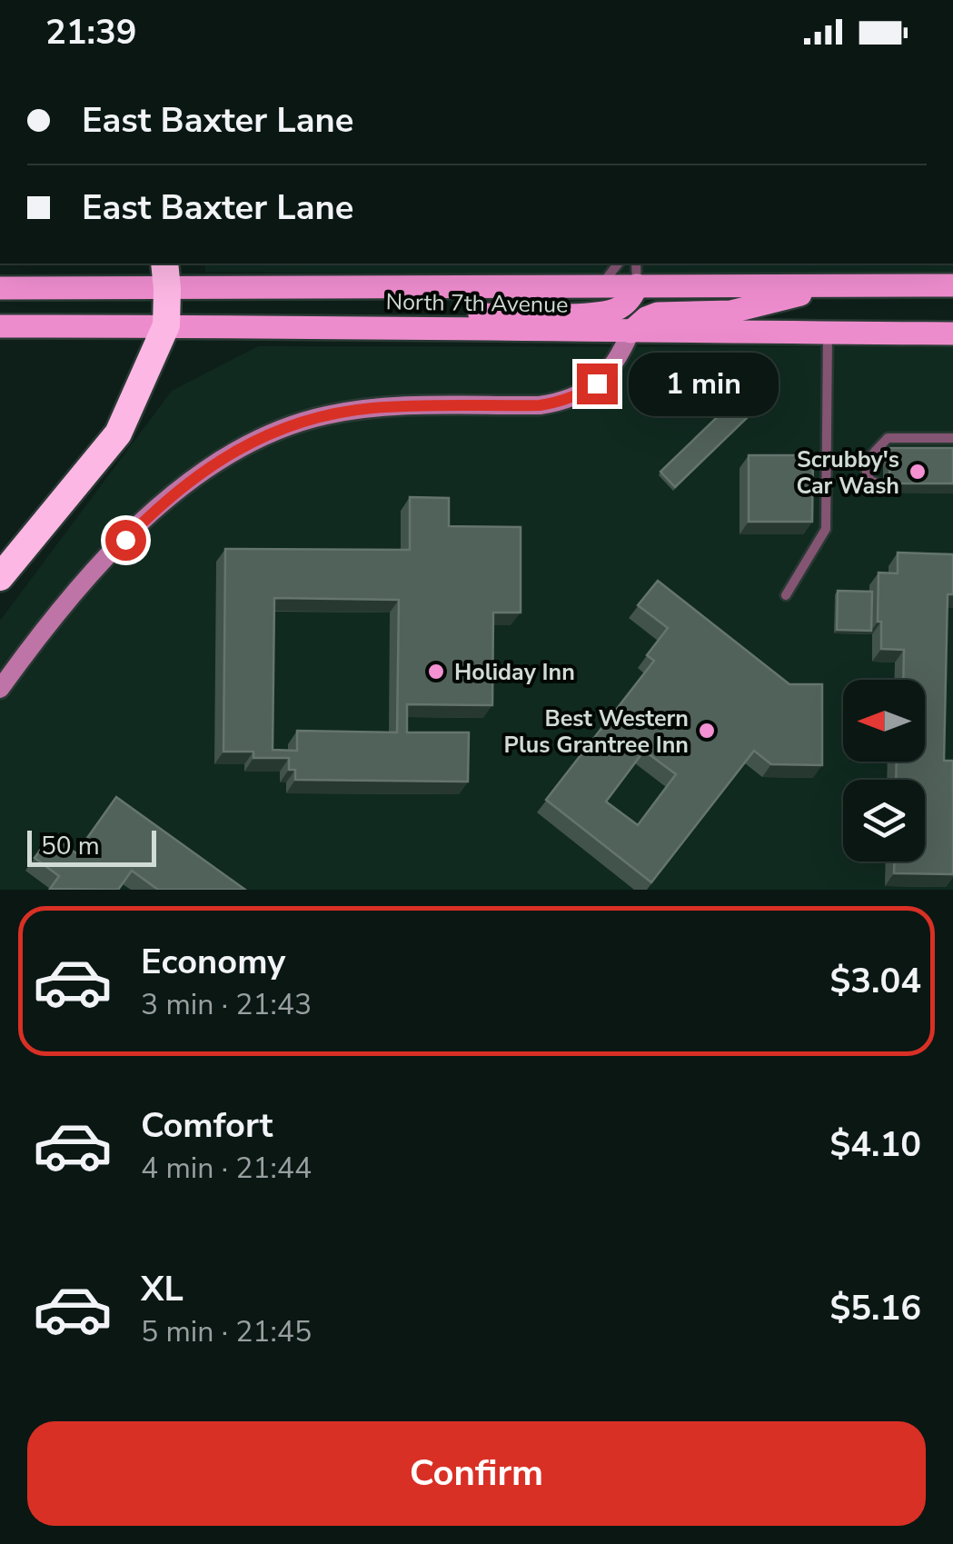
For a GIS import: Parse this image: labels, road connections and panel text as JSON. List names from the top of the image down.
{
  "streets": {
    "main road": ["North 7th Avenue"]
  },
  "places": ["Scrubby's Car Wash", "Holiday Inn", "Best Western Plus Grantree Inn"],
  "scale_bar": "50 m",
  "north": "left",
  "page": {
    "status": "21:39",
    "banner": ["East Baxter Lane", "East Baxter Lane"],
    "bubble": "1 min",
    "scale": "50 m",
    "list": [
      {
        "name": "Economy",
        "note": "3 min · 21:43",
        "value": "$3.04"
      },
      {
        "name": "Comfort",
        "note": "4 min · 21:44",
        "value": "$4.10"
      },
      {
        "name": "XL",
        "note": "5 min · 21:45",
        "value": "$5.16"
      }
    ],
    "buttons": "Confirm"
  }
}
